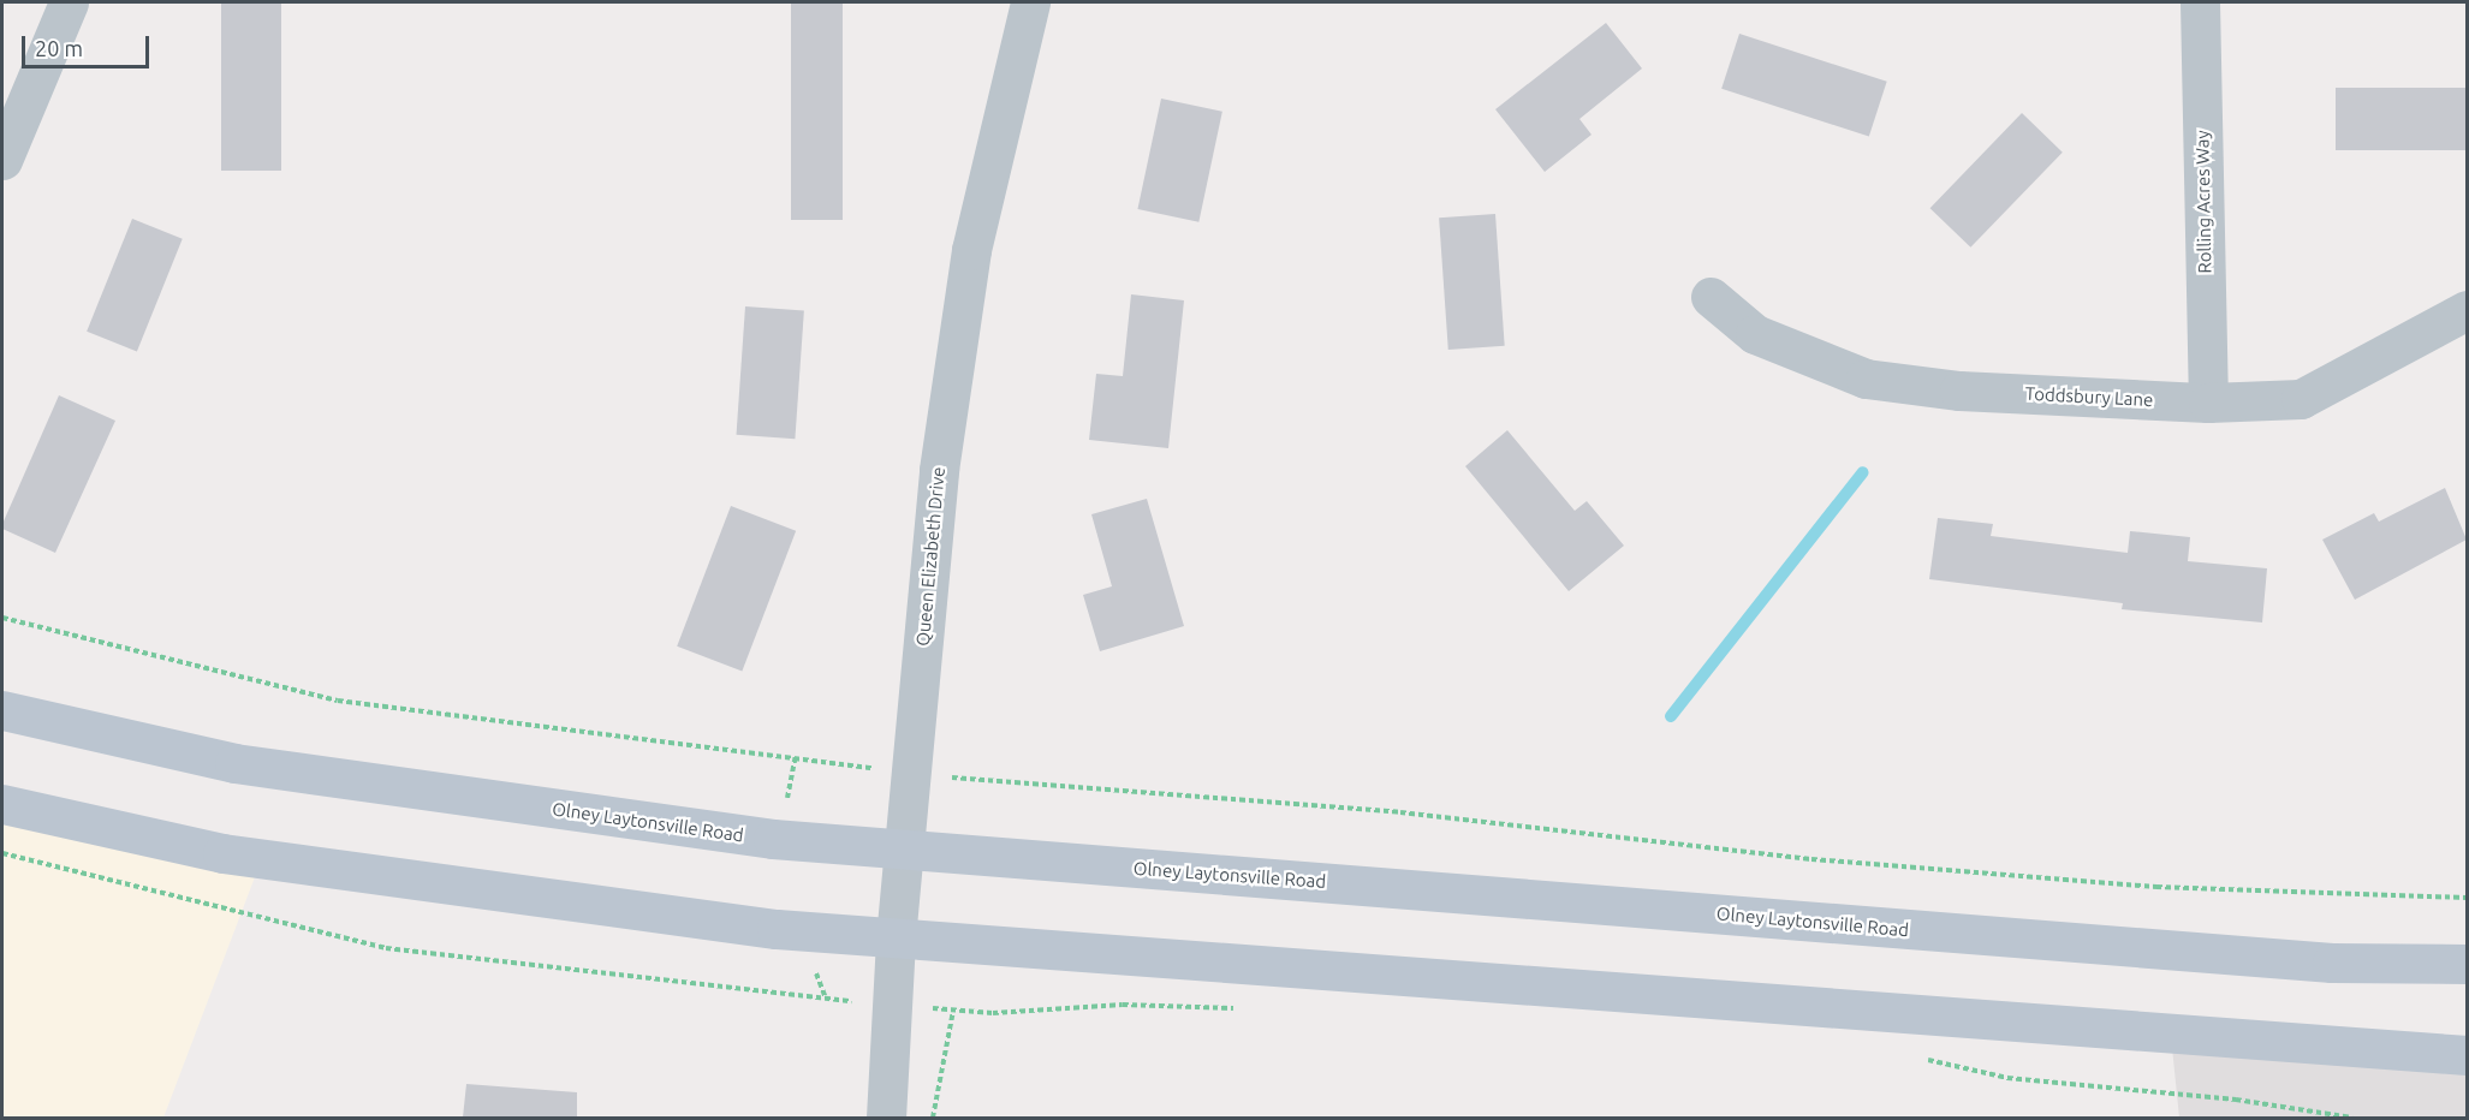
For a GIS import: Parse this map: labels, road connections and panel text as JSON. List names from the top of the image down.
{
  "streets": {
    "main road": ["Olney Laytonsville Road"],
    "street": ["Rolling Acres Way", "Toddsbury Lane", "Queen Elizabeth Drive"]
  },
  "crossings": [
    ["Rolling Acres Way", "Toddsbury Lane"],
    ["Queen Elizabeth Drive", "Olney Laytonsville Road"]
  ],
  "scale_bar": "20 m"
}
